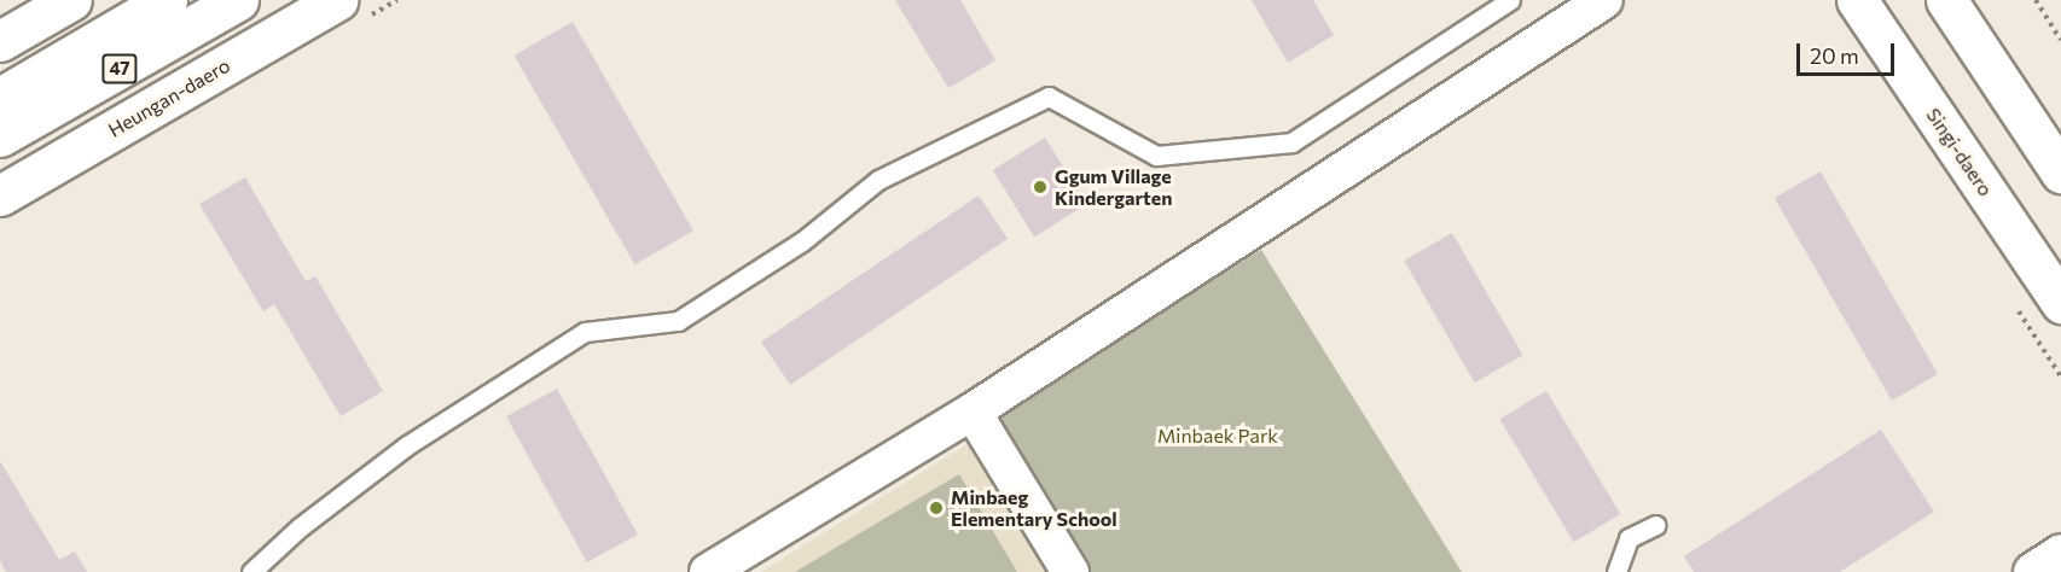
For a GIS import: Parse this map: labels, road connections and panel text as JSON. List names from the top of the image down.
{
  "streets": {
    "main road": ["47", "Heungan-daero", "Singi-daero"]
  },
  "parks": ["Minbaek Park"],
  "places": ["Ggum Village Kindergarten", "Minbaeg Elementary School"],
  "scale_bar": "20 m"
}
